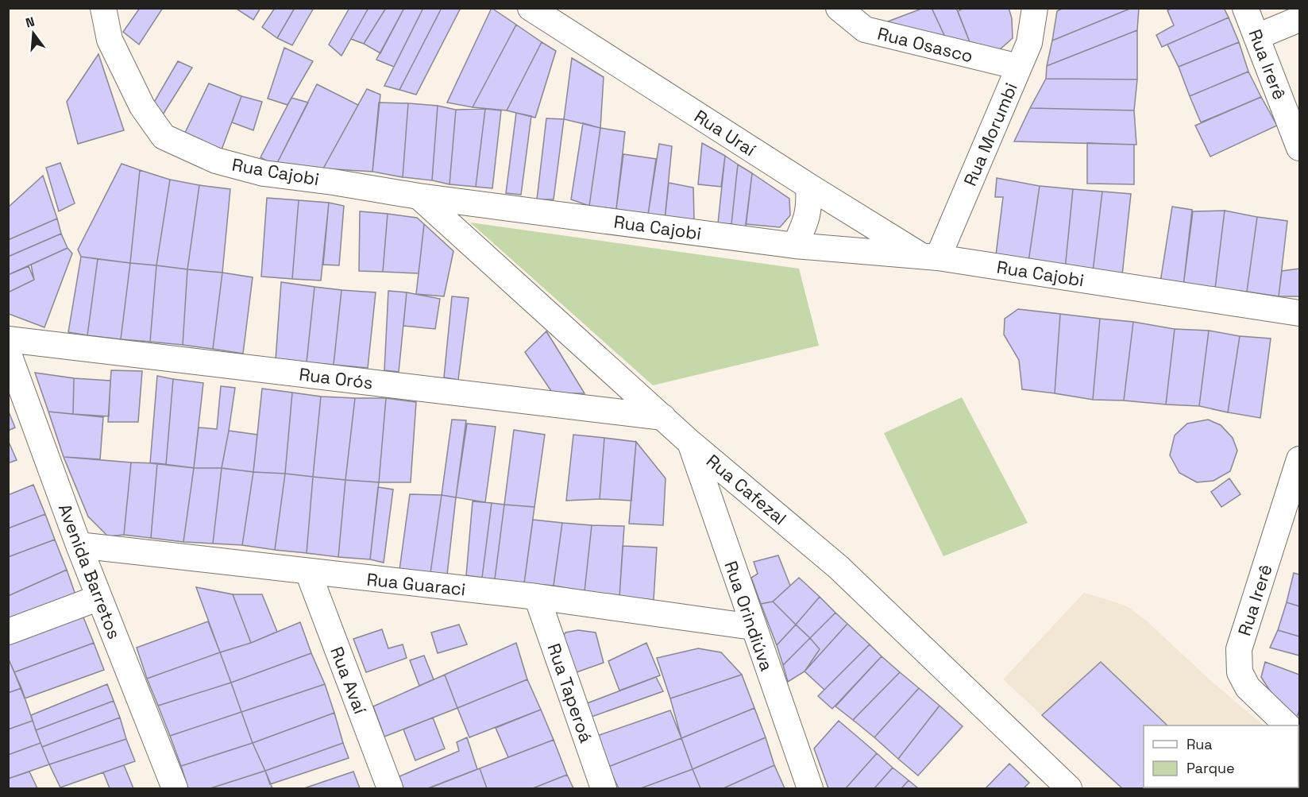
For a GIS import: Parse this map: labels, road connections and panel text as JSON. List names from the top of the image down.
{
  "streets": {
    "street": [
      "Rua Osasco",
      "Rua Irerê",
      "Rua Uraí",
      "Rua Morumbi",
      "Rua Cajobi",
      "Rua Orós",
      "Rua Cafezal",
      "Avenida Barretos",
      "Rua Guaraci",
      "Rua Orindiúva",
      "Rua Avaí",
      "Rua Taperoá"
    ]
  },
  "crossings": [
    ["Rua Osasco", "Rua Morumbi"],
    ["Rua Uraí", "Rua Morumbi"],
    ["Rua Uraí", "Rua Cajobi"],
    ["Rua Morumbi", "Rua Cajobi"],
    ["Rua Cajobi", "Rua Cafezal"],
    ["Rua Orós", "Rua Cafezal"],
    ["Rua Cafezal", "Rua Orindiúva"],
    ["Avenida Barretos", "Rua Guaraci"],
    ["Rua Guaraci", "Rua Orindiúva"],
    ["Rua Guaraci", "Rua Avaí"],
    ["Rua Guaraci", "Rua Taperoá"]
  ],
  "legend": ["Rua", "Parque"],
  "north": "top"
}
